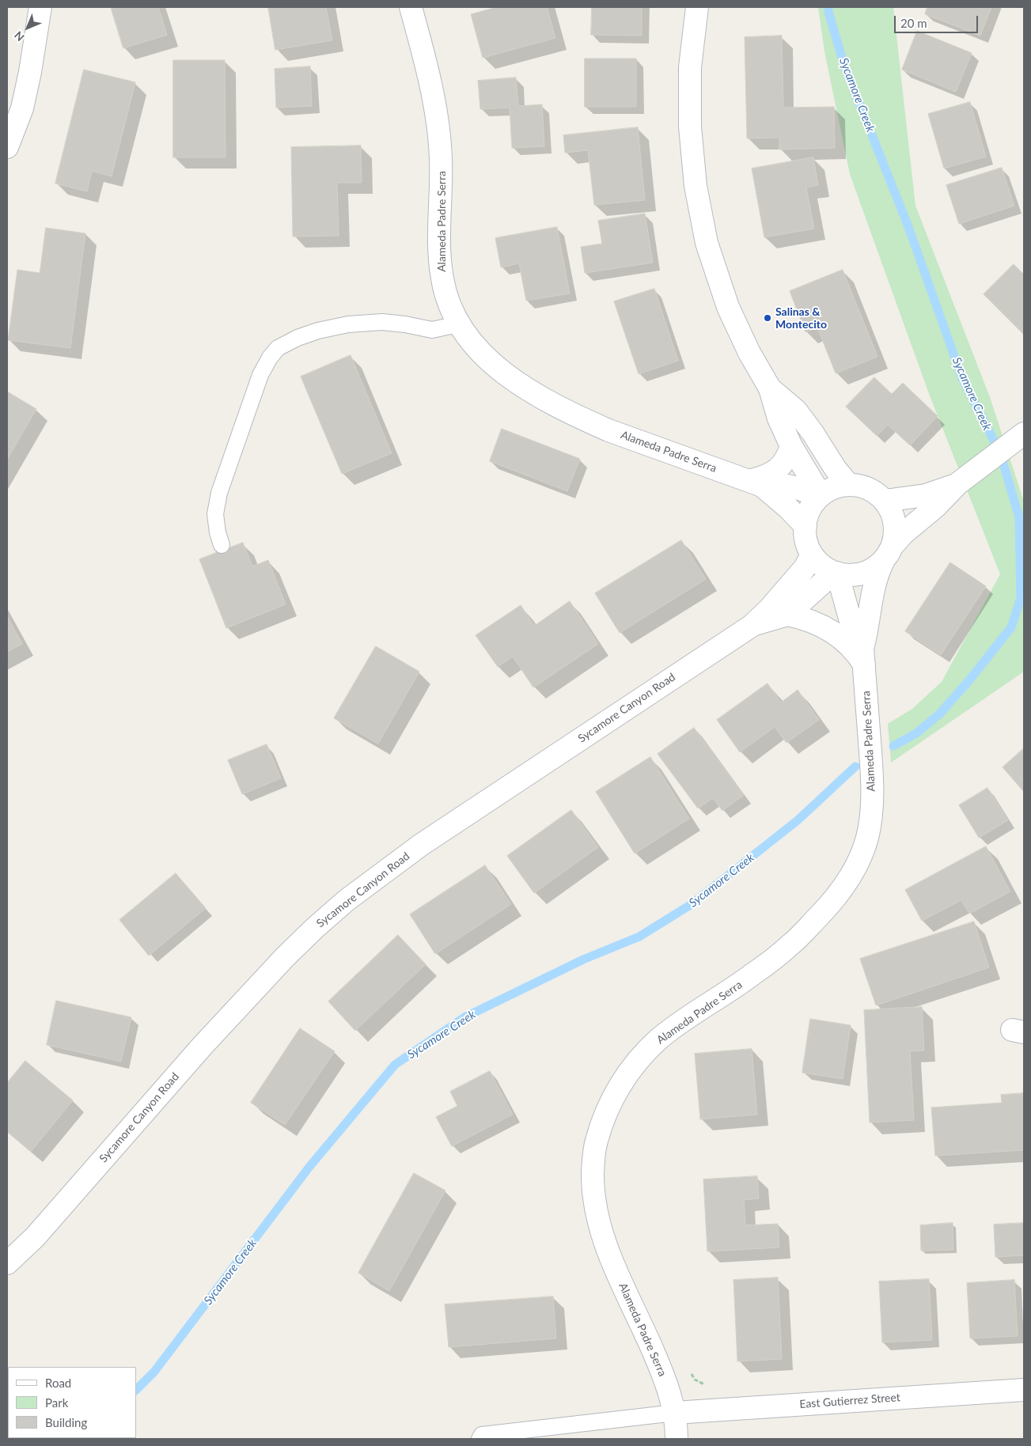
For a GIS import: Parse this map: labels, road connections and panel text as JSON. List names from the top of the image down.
{
  "streets": {
    "street": ["Alameda Padre Serra", "Sycamore Canyon Road", "East Gutierrez Street"]
  },
  "crossings": [
    ["Alameda Padre Serra", "Sycamore Canyon Road"],
    ["Alameda Padre Serra", "East Gutierrez Street"]
  ],
  "water": ["Sycamore Creek"],
  "places": ["Salinas & Montecito"],
  "legend": ["Road", "Park", "Building"],
  "scale_bar": "20 m",
  "north": "bottom left"
}
